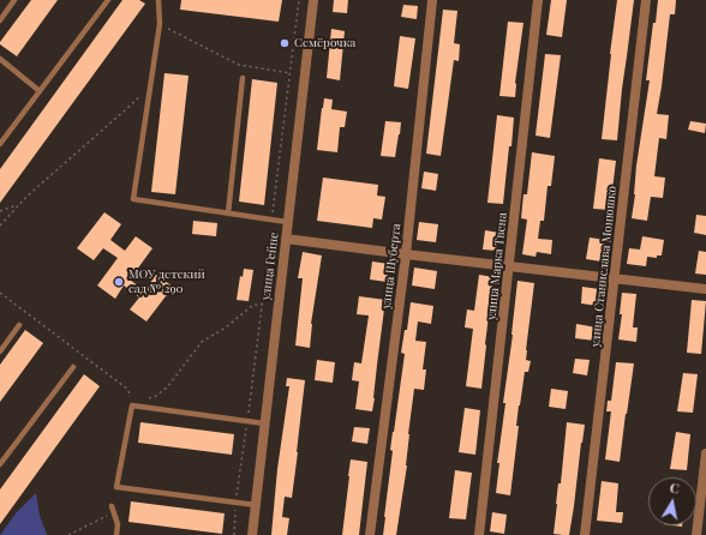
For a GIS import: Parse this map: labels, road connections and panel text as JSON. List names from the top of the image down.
{
  "streets": {
    "street": [
      "улица Гейне",
      "улица Шуберта",
      "улица Марка Твена",
      "улица Станислава Монюшко"
    ]
  },
  "places": ["Семёрочка", "МОУ детский сад № 290"],
  "north": "top"
}
